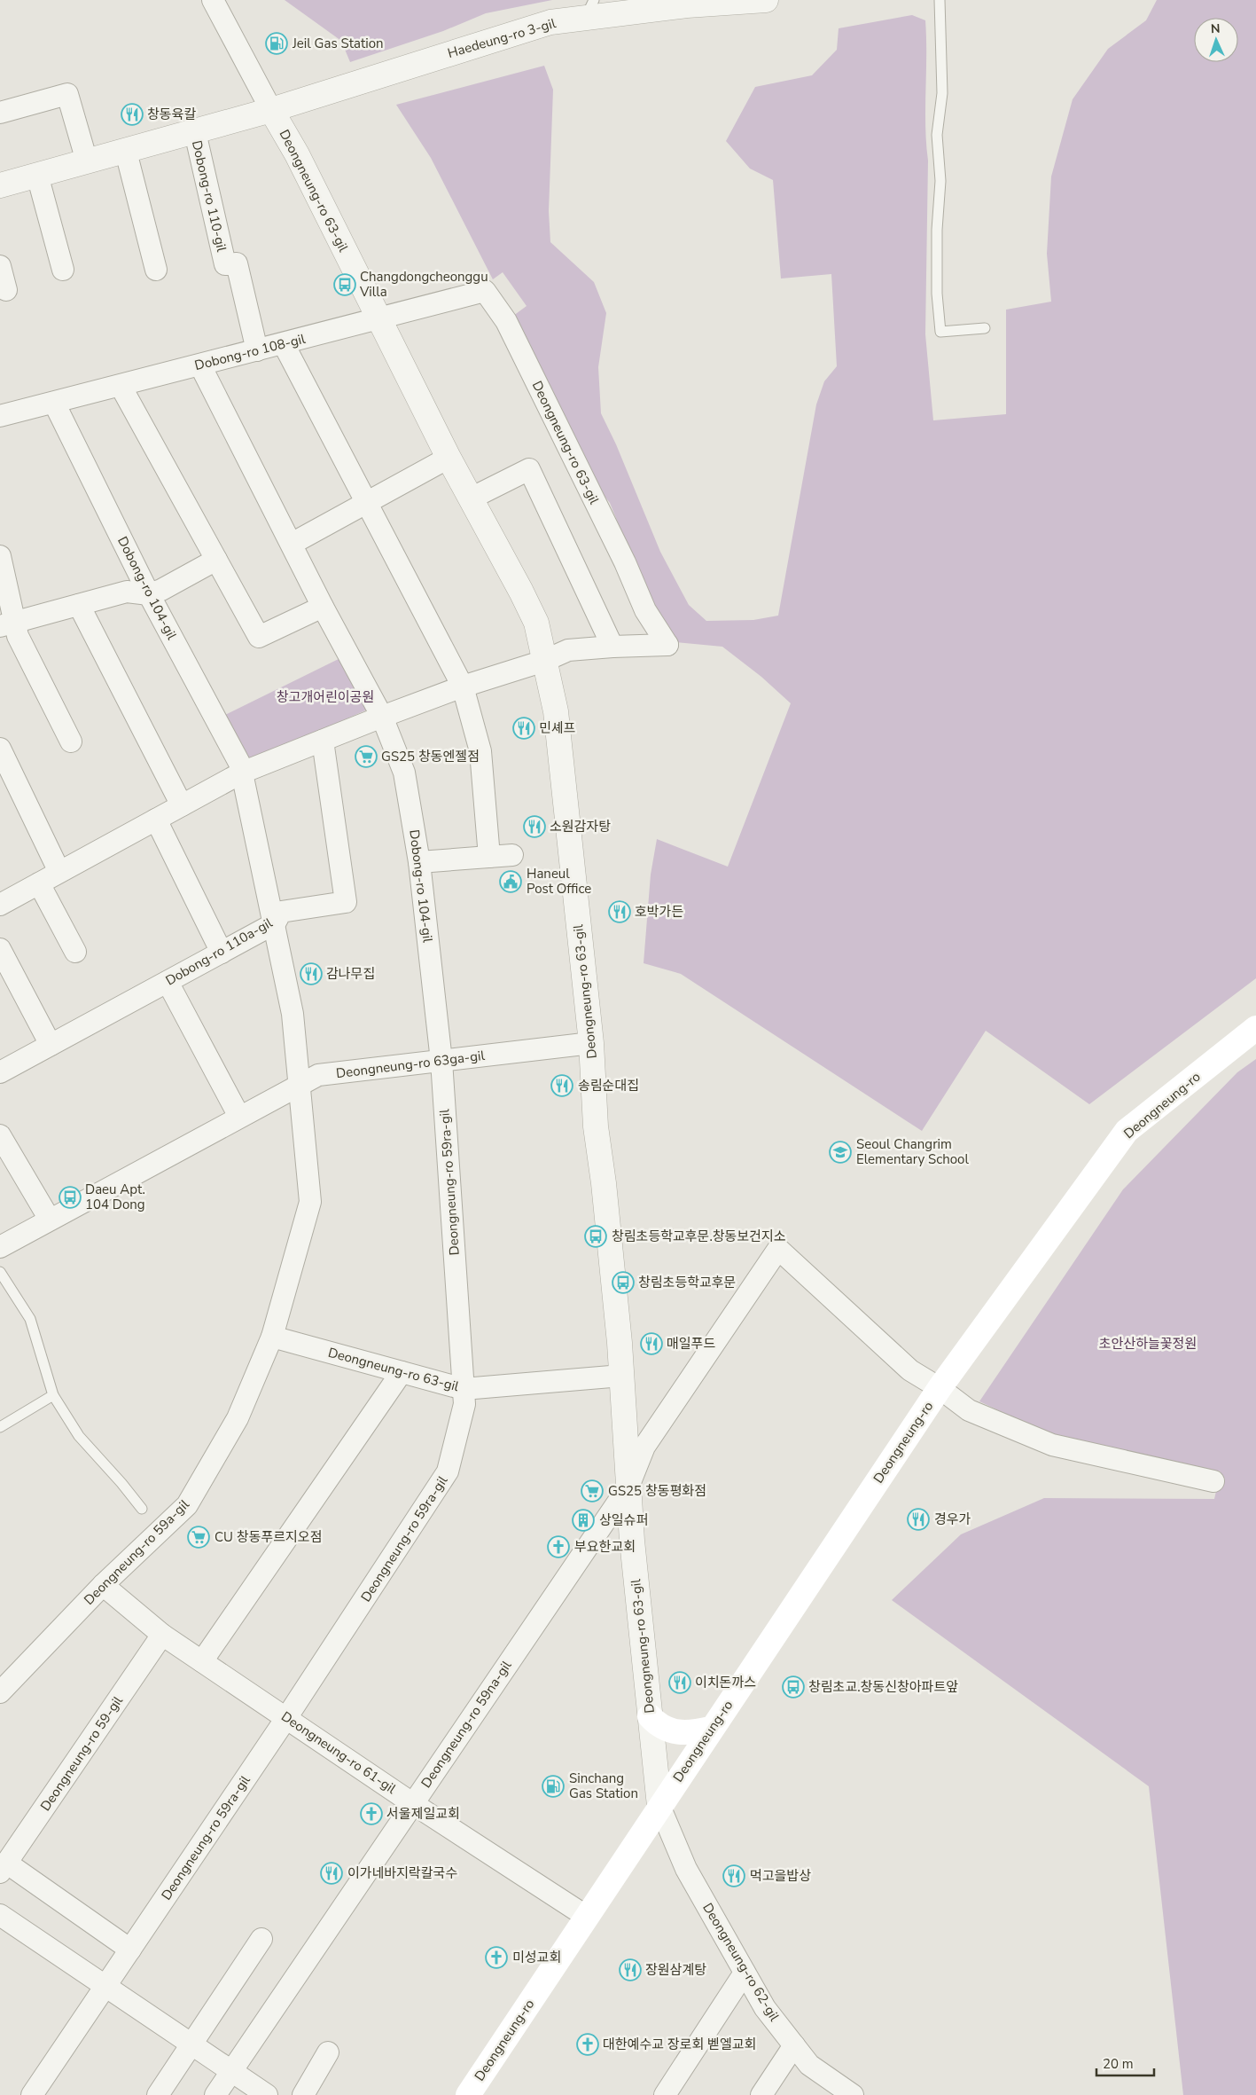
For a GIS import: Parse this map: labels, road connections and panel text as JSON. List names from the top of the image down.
{
  "streets": {
    "main road": ["Deongneung-ro"],
    "street": [
      "Haedeung-ro 3-gil",
      "Deongneung-ro 63-gil",
      "Dobong-ro 110-gil",
      "Dobong-ro 108-gil",
      "Dobong-ro 104-gil",
      "Dobong-ro 110a-gil",
      "Deongneung-ro 63ga-gil",
      "Deongneung-ro 59ra-gil",
      "Deongneung-ro 59a-gil",
      "Deongneung-ro 59na-gil",
      "Deongneung-ro 61-gil",
      "Deongneung-ro 59-gil",
      "Deongneung-ro 62-gil"
    ]
  },
  "crossings": [
    ["Haedeung-ro 3-gil", "Deongneung-ro 63-gil"],
    ["Haedeung-ro 3-gil", "Dobong-ro 110-gil"],
    ["Deongneung-ro 63-gil", "Dobong-ro 110-gil"],
    ["Deongneung-ro 63-gil", "Dobong-ro 108-gil"],
    ["Deongneung-ro 63-gil", "Deongneung-ro 63ga-gil"],
    ["Deongneung-ro 63-gil", "Deongneung-ro"],
    ["Deongneung-ro 63-gil", "Deongneung-ro 59ra-gil"],
    ["Deongneung-ro 63-gil", "Deongneung-ro 59a-gil"],
    ["Deongneung-ro 63-gil", "Deongneung-ro 59na-gil"],
    ["Deongneung-ro 63-gil", "Deongneung-ro 62-gil"],
    ["Dobong-ro 110-gil", "Dobong-ro 108-gil"],
    ["Dobong-ro 108-gil", "Dobong-ro 104-gil"],
    ["Dobong-ro 104-gil", "Dobong-ro 110a-gil"],
    ["Dobong-ro 104-gil", "Deongneung-ro 63ga-gil"],
    ["Dobong-ro 104-gil", "Deongneung-ro 59ra-gil"],
    ["Dobong-ro 104-gil", "Deongneung-ro 59a-gil"],
    ["Deongneung-ro 63ga-gil", "Deongneung-ro 59ra-gil"],
    ["Deongneung-ro 63ga-gil", "Deongneung-ro 59a-gil"],
    ["Deongneung-ro", "Deongneung-ro 61-gil"],
    ["Deongneung-ro", "Deongneung-ro 62-gil"],
    ["Deongneung-ro 59ra-gil", "Deongneung-ro 61-gil"],
    ["Deongneung-ro 59a-gil", "Deongneung-ro 61-gil"],
    ["Deongneung-ro 59na-gil", "Deongneung-ro 61-gil"],
    ["Deongneung-ro 61-gil", "Deongneung-ro 59-gil"]
  ],
  "parks": ["창고개어린이공원", "초안산하늘꽃정원"],
  "places": {
    "fuel station": ["Jeil Gas Station", "Sinchang Gas Station"],
    "restaurant": [
      "창동육칼",
      "민셰프",
      "소원감자탕",
      "호박가든",
      "감나무집",
      "송림순대집",
      "매일푸드",
      "경우가",
      "이치돈까스",
      "이가네바지락칼국수",
      "먹고을밥상",
      "장원삼계탕"
    ],
    "bus stop": [
      "Changdongcheonggu Villa",
      "Daeu Apt. 104 Dong",
      "창림초등학교후문.창동보건지소",
      "창림초등학교후문",
      "창림초교.창동신창아파트앞"
    ],
    "supermarket": ["GS25 창동엔젤점", "GS25 창동평화점", "CU 창동푸르지오점"],
    "public building": ["Haneul Post Office"],
    "school or university": ["Seoul Changrim Elementary School"],
    "building": ["상일슈퍼"],
    "church": [
      "부요한교회",
      "서울제일교회",
      "미성교회",
      "대한예수교 장로회 벧엘교회"
    ]
  },
  "scale_bar": "20 m",
  "north": "top"
}
